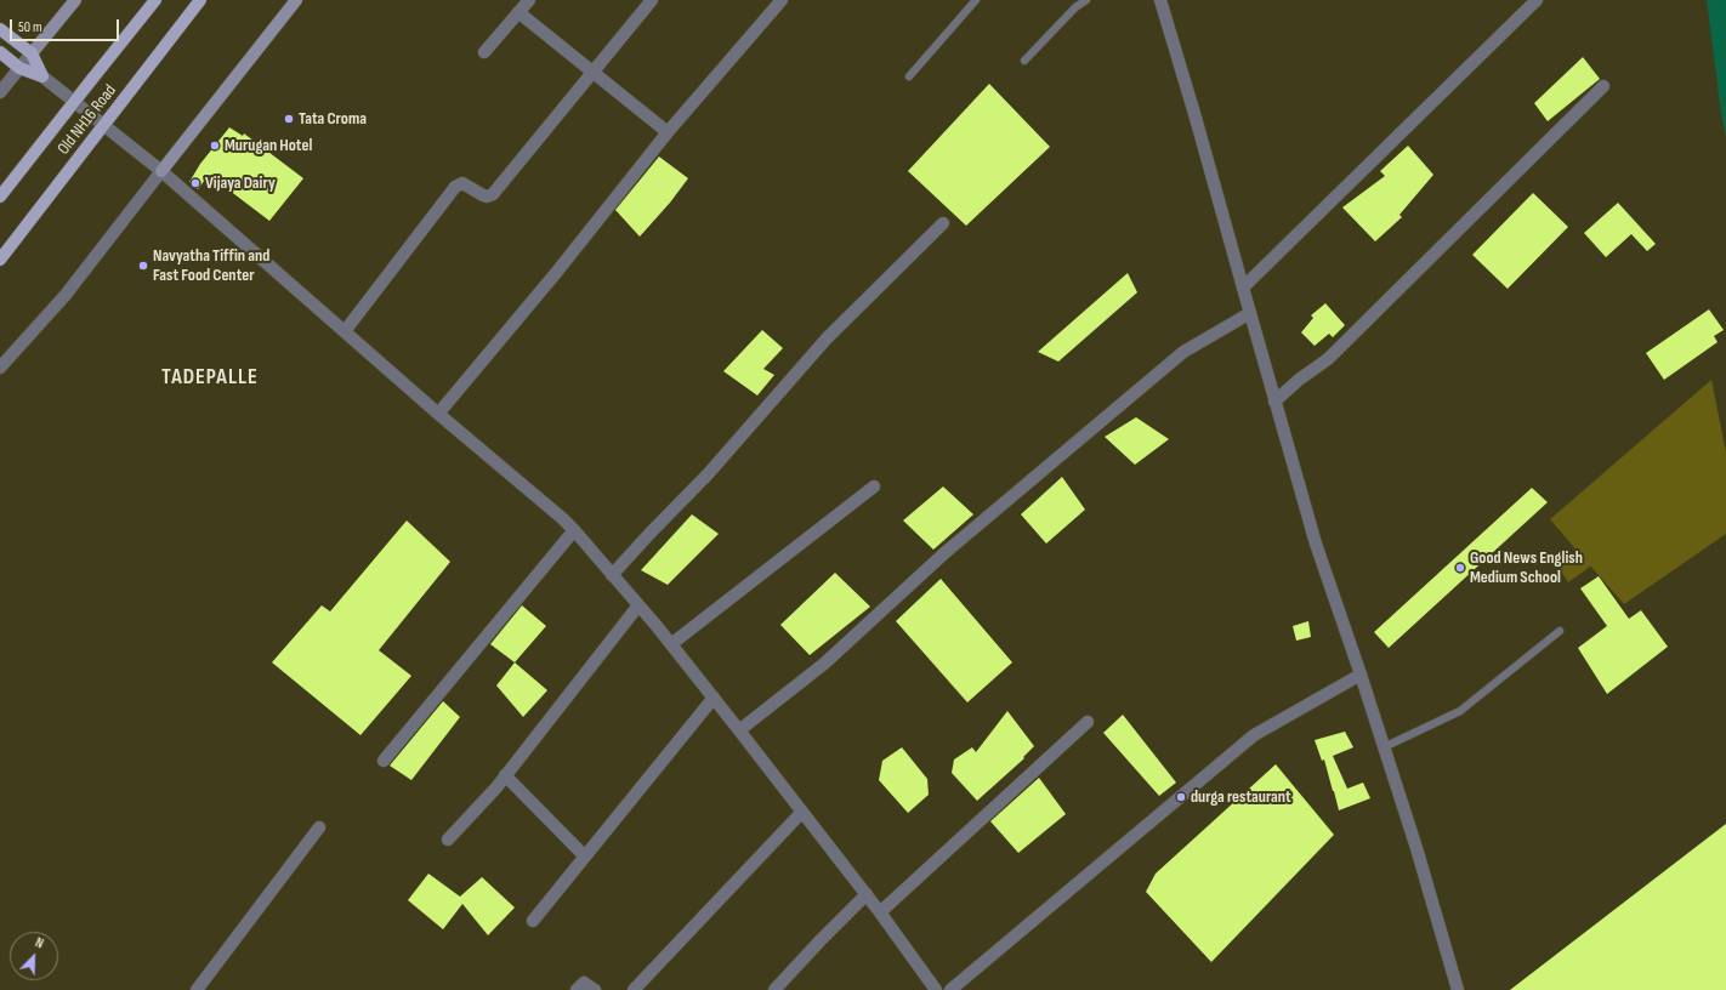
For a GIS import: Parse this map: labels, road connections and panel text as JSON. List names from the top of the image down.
{
  "streets": {
    "main road": ["Old NH16 Road"]
  },
  "districts": ["TADEPALLE"],
  "places": [
    "Tata Croma",
    "Murugan Hotel",
    "Vijaya Dairy",
    "Navyatha Tiffin and Fast Food Center",
    "Good News English Medium School",
    "durga restaurant"
  ],
  "scale_bar": "50 m",
  "north": "top right"
}
